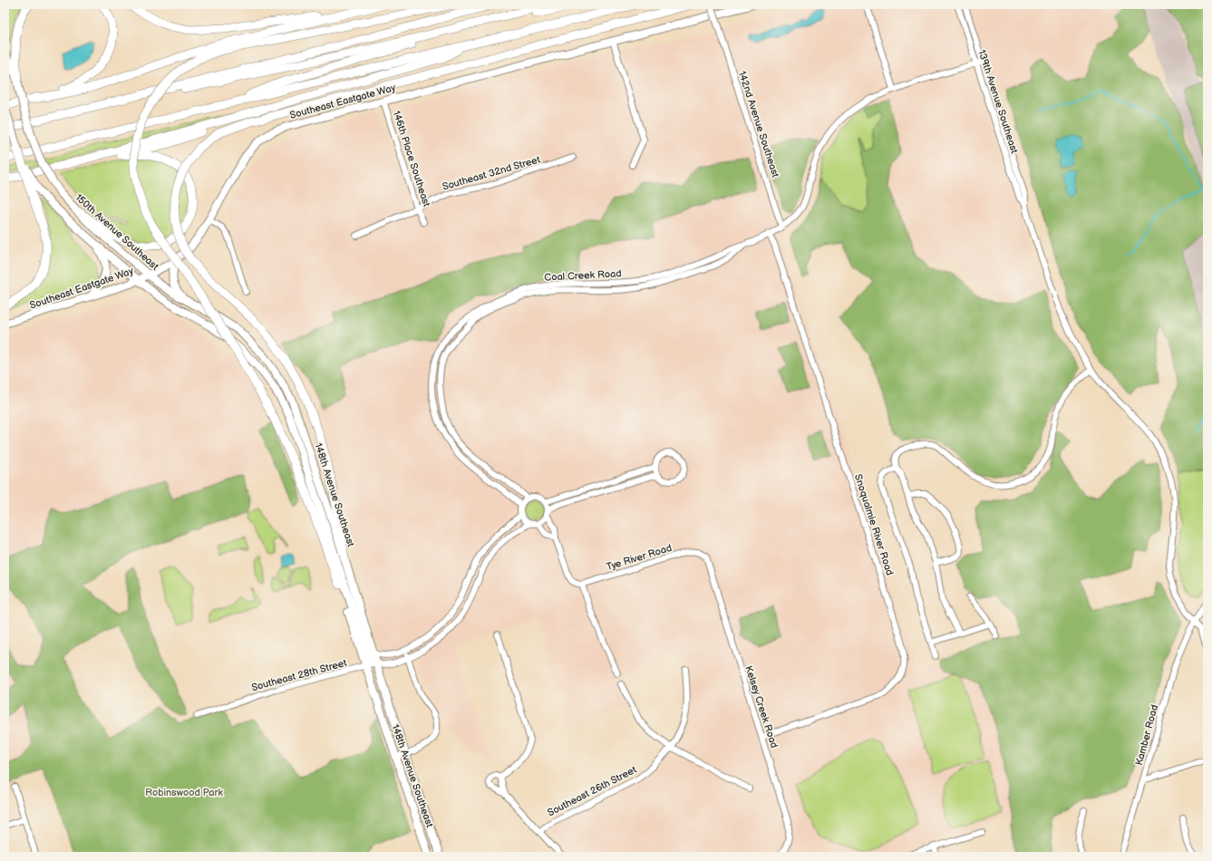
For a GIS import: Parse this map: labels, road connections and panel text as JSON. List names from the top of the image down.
{
  "streets": {
    "main road": ["Southeast Eastgate Way", "150th Avenue Southeast", "148th Avenue Southeast"],
    "street": [
      "139th Avenue Southeast",
      "142nd Avenue Southeast",
      "146th Place Southeast",
      "Southeast 32nd Street",
      "Coal Creek Road",
      "Snoqualmie River Road",
      "Tye River Road",
      "Southeast 28th Street",
      "Kelsey Creek Road",
      "Kamber Road",
      "Southeast 26th Street"
    ]
  },
  "crossings": [
    ["Southeast Eastgate Way", "146th Place Southeast"],
    ["Southeast Eastgate Way", "150th Avenue Southeast"],
    ["139th Avenue Southeast", "Kamber Road"],
    ["142nd Avenue Southeast", "Coal Creek Road"],
    ["146th Place Southeast", "Southeast 32nd Street"],
    ["150th Avenue Southeast", "148th Avenue Southeast"],
    ["Coal Creek Road", "Snoqualmie River Road"],
    ["Coal Creek Road", "Southeast 28th Street"],
    ["148th Avenue Southeast", "Southeast 28th Street"],
    ["Snoqualmie River Road", "Kelsey Creek Road"],
    ["Tye River Road", "Kelsey Creek Road"]
  ],
  "parks": ["Robinswood Park"]
}
